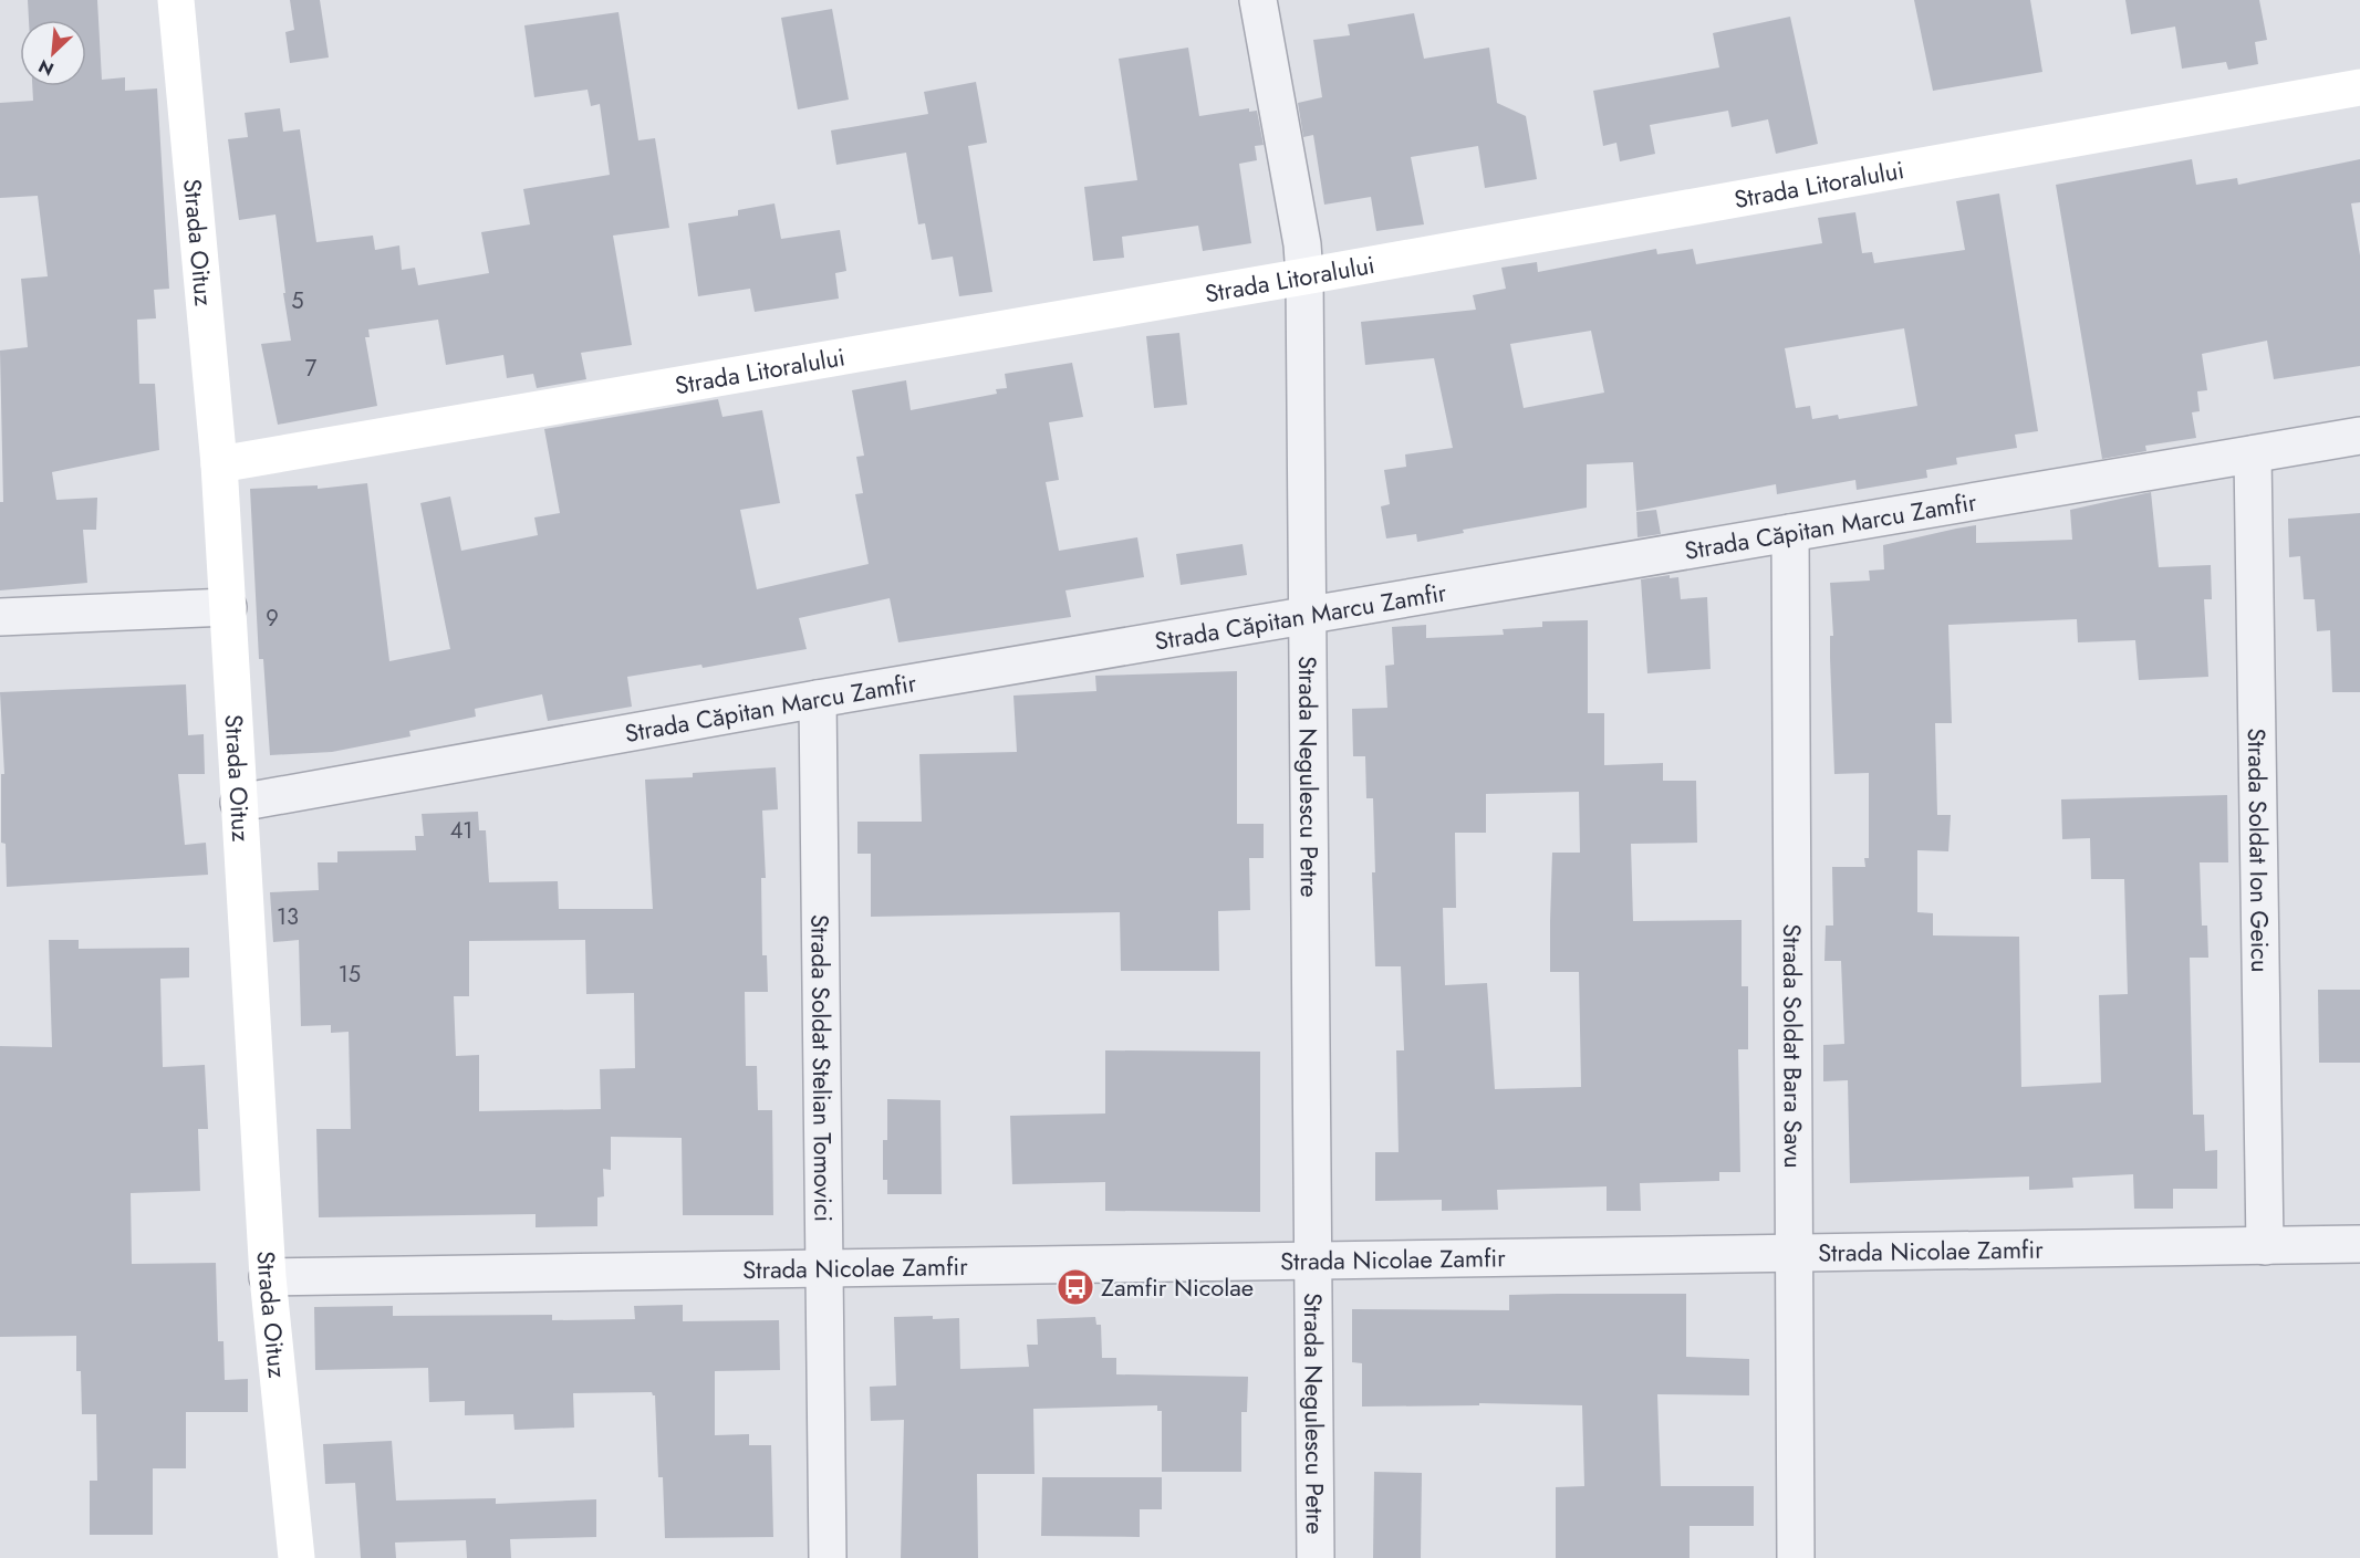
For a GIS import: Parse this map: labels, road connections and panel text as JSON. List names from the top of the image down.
{
  "streets": {
    "street": [
      "Strada Litoralului",
      "Strada Oituz",
      "Strada Căpitan Marcu Zamfir",
      "Strada Negulescu Petre",
      "Strada Soldat Ion Geicu",
      "Strada Soldat Bara Savu",
      "Strada Soldat Stelian Tomovici",
      "Strada Nicolae Zamfir"
    ]
  },
  "crossings": [
    ["Strada Litoralului", "Strada Oituz"],
    ["Strada Litoralului", "Strada Negulescu Petre"],
    ["Strada Oituz", "Strada Căpitan Marcu Zamfir"],
    ["Strada Oituz", "Strada Nicolae Zamfir"],
    ["Strada Căpitan Marcu Zamfir", "Strada Negulescu Petre"],
    ["Strada Căpitan Marcu Zamfir", "Strada Soldat Ion Geicu"],
    ["Strada Căpitan Marcu Zamfir", "Strada Soldat Bara Savu"],
    ["Strada Căpitan Marcu Zamfir", "Strada Soldat Stelian Tomovici"],
    ["Strada Negulescu Petre", "Strada Nicolae Zamfir"],
    ["Strada Soldat Ion Geicu", "Strada Nicolae Zamfir"],
    ["Strada Soldat Bara Savu", "Strada Nicolae Zamfir"],
    ["Strada Soldat Stelian Tomovici", "Strada Nicolae Zamfir"]
  ],
  "places": {
    "bus stop": ["Zamfir Nicolae"]
  },
  "house_numbers": [
    "5",
    "7",
    "9",
    "41",
    "13",
    "15"
  ],
  "north": "bottom left"
}
